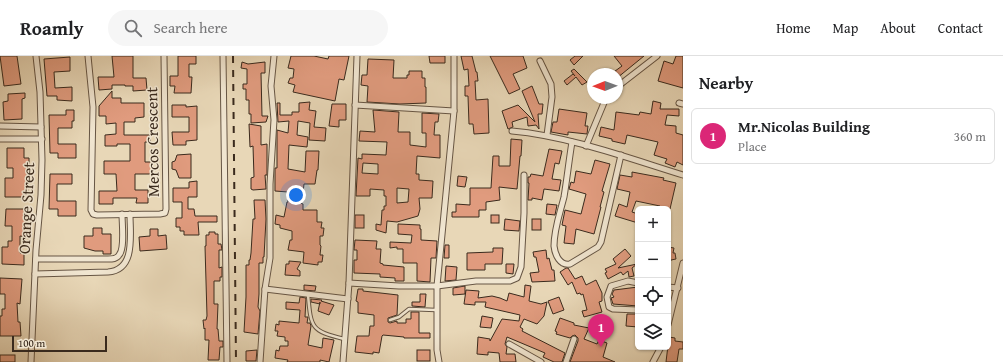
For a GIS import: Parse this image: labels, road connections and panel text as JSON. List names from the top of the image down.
{
  "streets": {
    "street": ["Mercos Crescent", "Orange Street"]
  },
  "scale_bar": "100 m",
  "north": "left",
  "page": {
    "header": "Roamly",
    "search": "Search here",
    "nav": [
      "Home",
      "Map",
      "About",
      "Contact"
    ],
    "heading": "Nearby",
    "list": [
      {
        "mark": "1",
        "name": "Mr.Nicolas Building",
        "note": "Place",
        "value": "360 m"
      }
    ],
    "map_buttons": ["+", "−"],
    "pins": "1",
    "scale": "100 m"
  }
}
